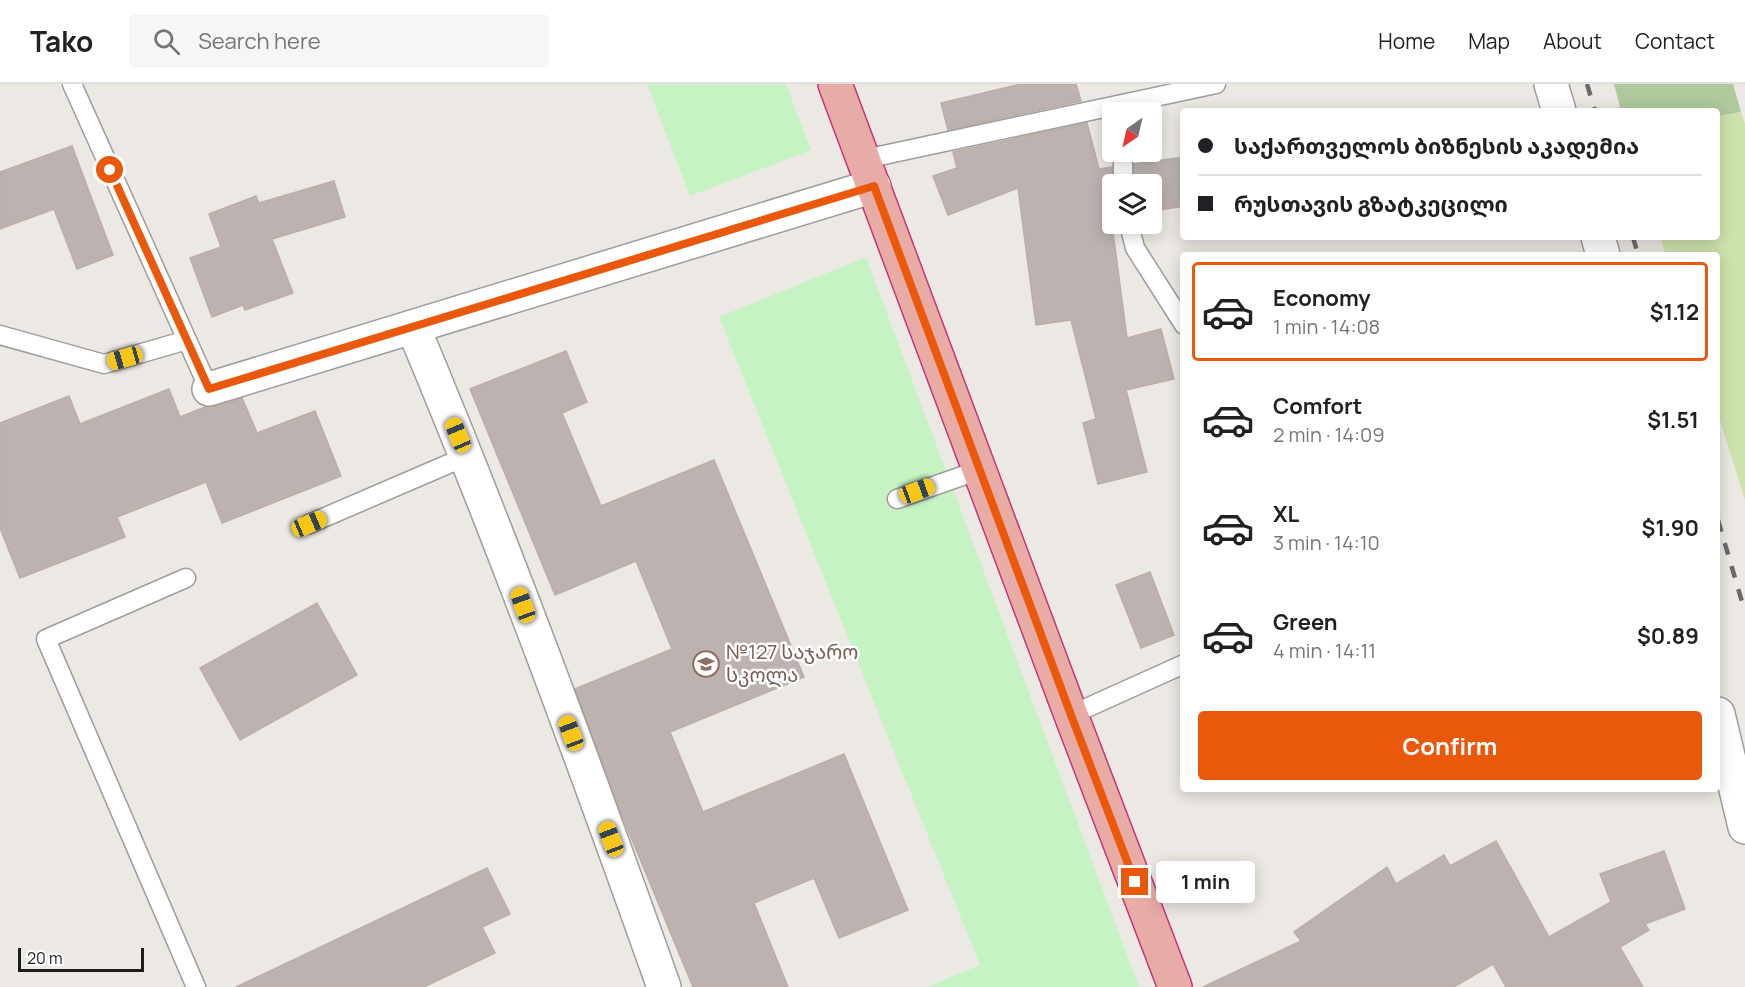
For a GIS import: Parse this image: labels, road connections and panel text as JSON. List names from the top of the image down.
{
  "places": {
    "school or university": ["№127 საჯარო სკოლა"]
  },
  "scale_bar": "20 m",
  "north": "bottom left",
  "page": {
    "header": "Tako",
    "search": "Search here",
    "nav": [
      "Home",
      "Map",
      "About",
      "Contact"
    ],
    "banner": ["საქართველოს ბიზნესის აკადემია", "რუსთავის გზატკეცილი"],
    "list": [
      {
        "name": "Economy",
        "note": "1 min · 14:08",
        "value": "$1.12"
      },
      {
        "name": "Comfort",
        "note": "2 min · 14:09",
        "value": "$1.51"
      },
      {
        "name": "XL",
        "note": "3 min · 14:10",
        "value": "$1.90"
      },
      {
        "name": "Green",
        "note": "4 min · 14:11",
        "value": "$0.89"
      }
    ],
    "buttons": "Confirm",
    "bubble": "1 min",
    "scale": "20 m"
  }
}
